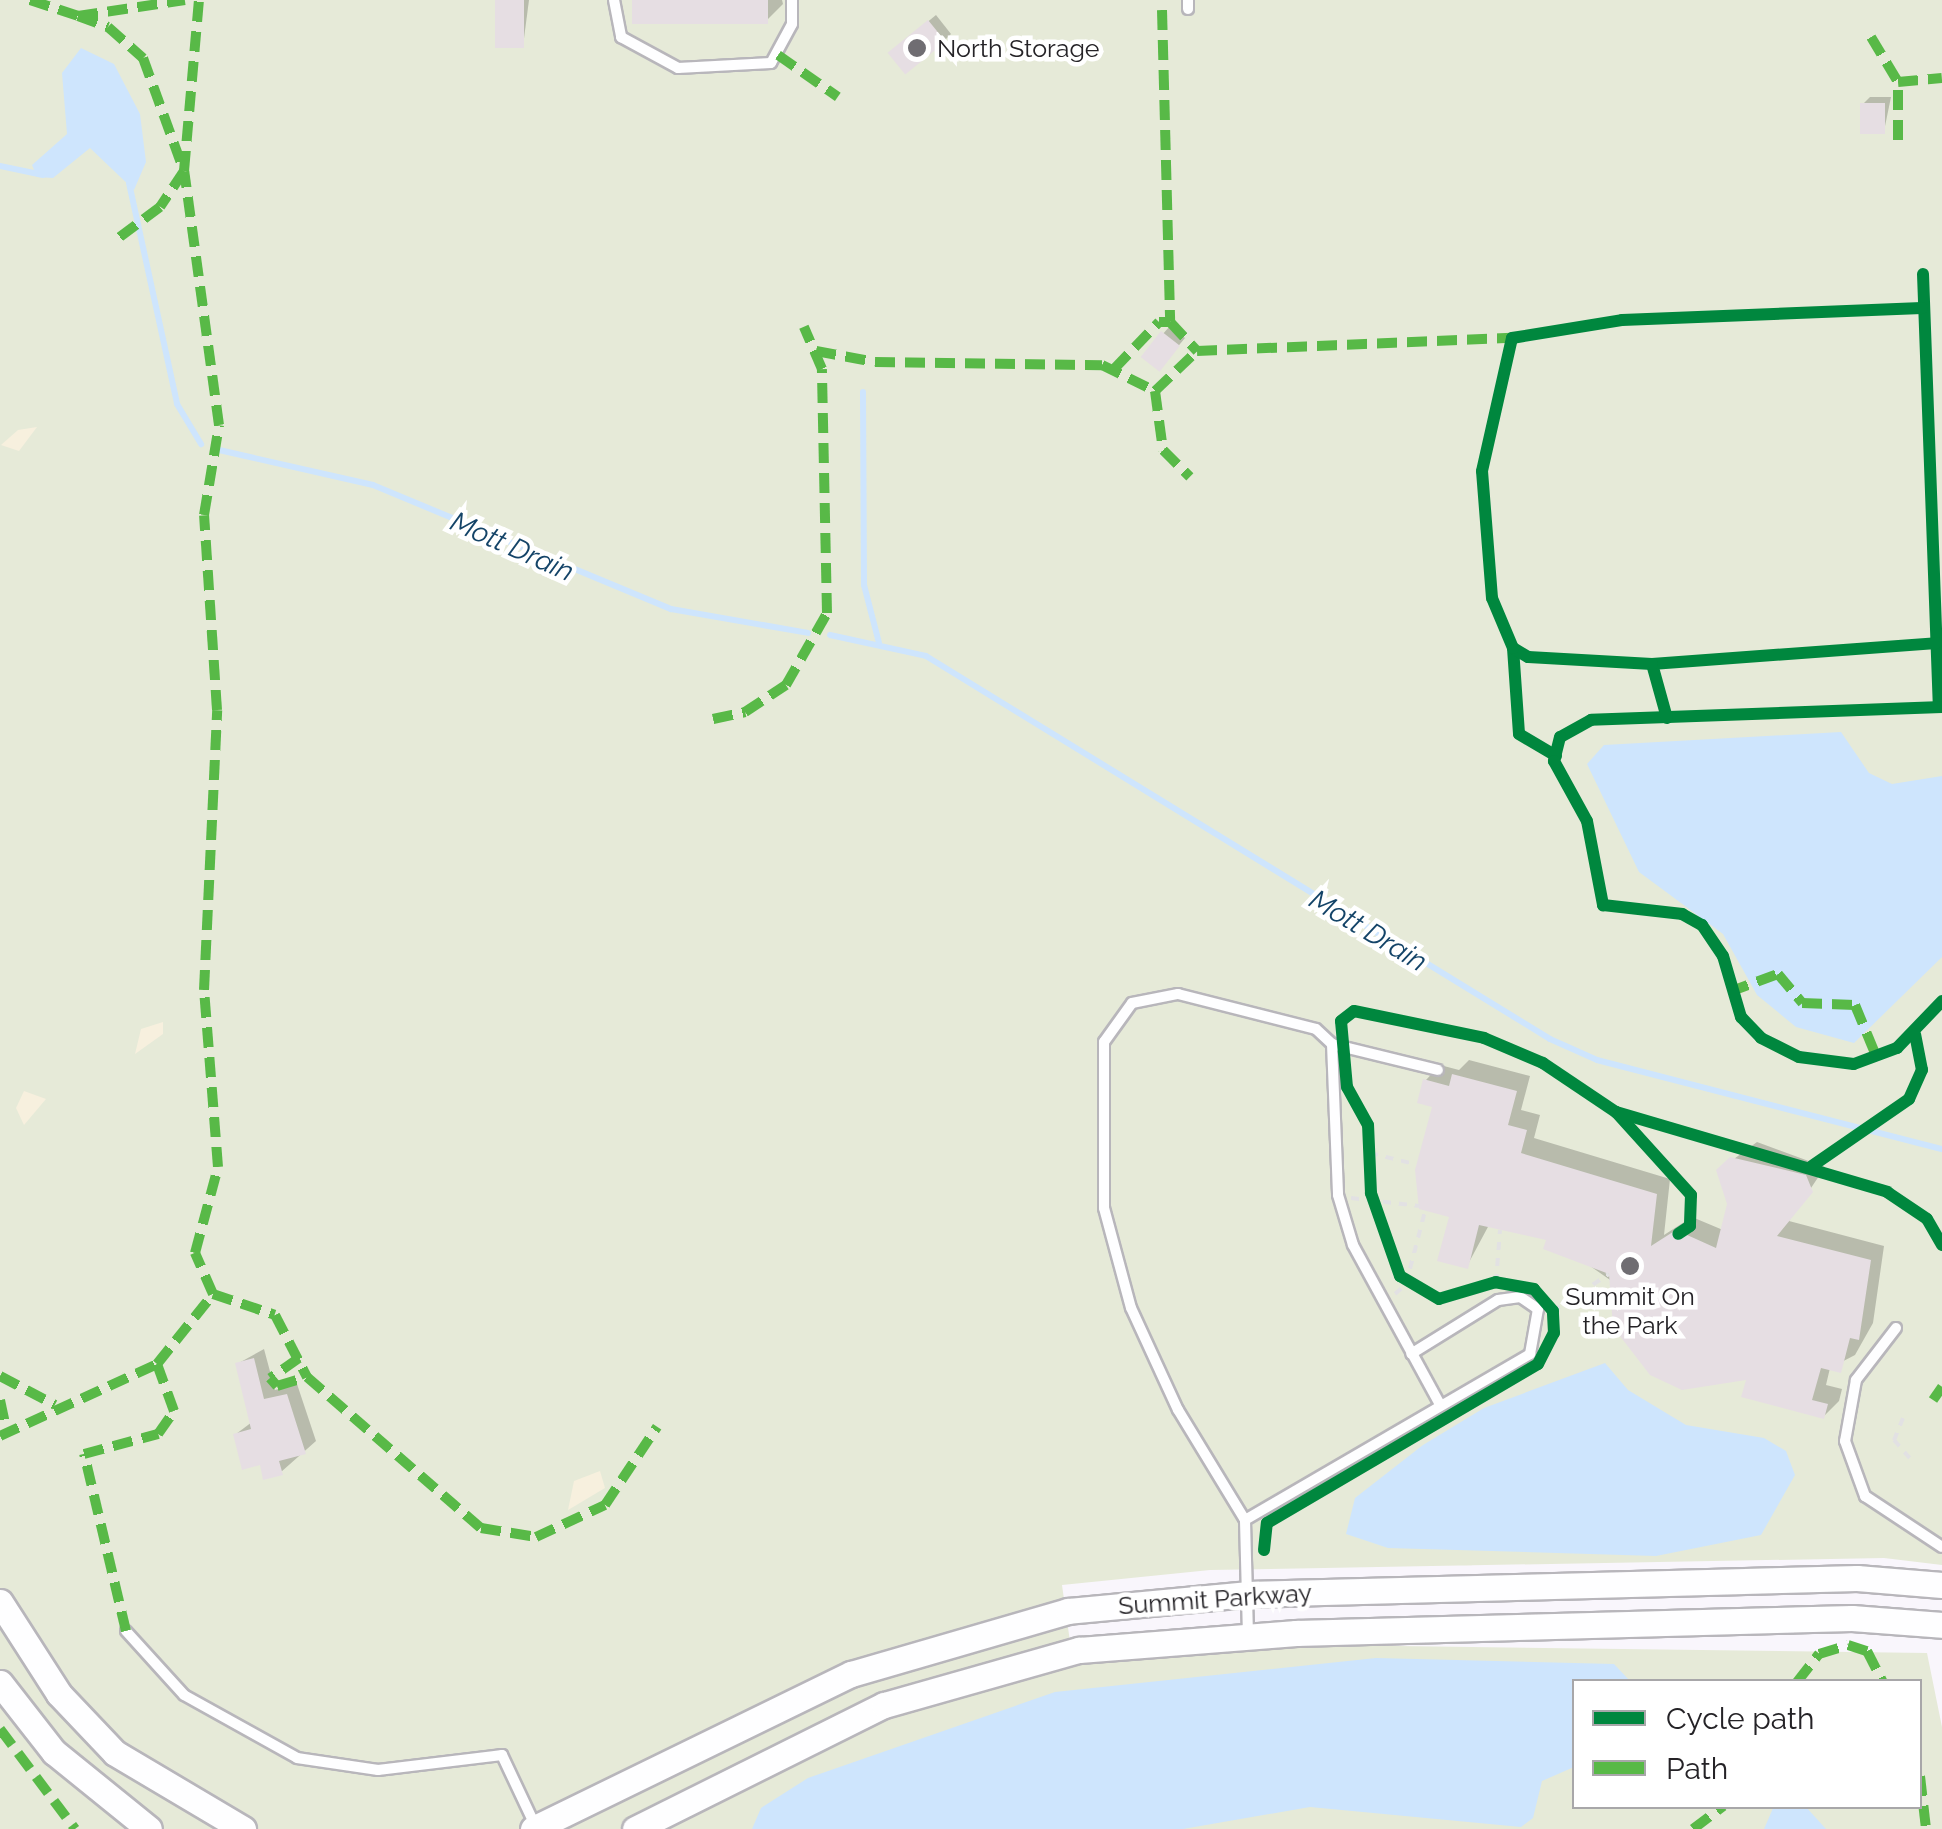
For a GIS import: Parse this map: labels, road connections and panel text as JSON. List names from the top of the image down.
{
  "streets": {
    "street": ["Summit Parkway"]
  },
  "water": ["Mott Drain"],
  "places": ["North Storage", "Summit On the Park"],
  "legend": ["Cycle path", "Path"]
}
